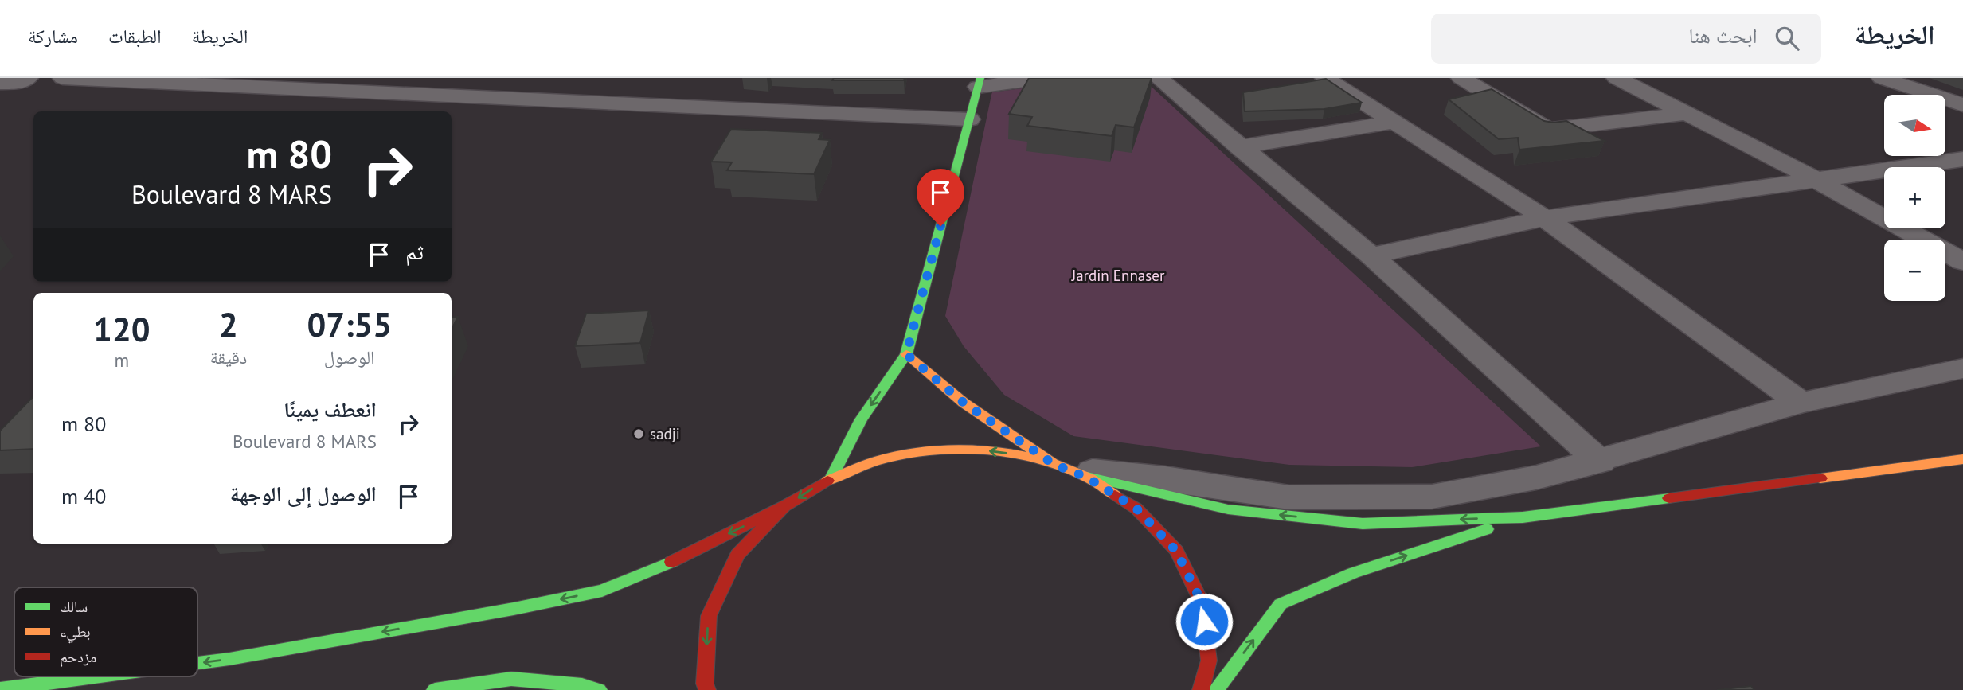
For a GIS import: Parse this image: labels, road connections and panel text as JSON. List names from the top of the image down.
{
  "parks": ["Jardin Ennaser"],
  "places": ["sadji"],
  "legend": ["سالك", "بطيء", "مزدحم"],
  "north": "right",
  "page": {
    "header": "الخريطة",
    "search": "ابحث هنا",
    "nav": ["الخريطة", "الطبقات", "مشاركة"],
    "map_buttons": ["+", "−"],
    "turn": ["80 m", "Boulevard 8 MARS"],
    "then": "ثم",
    "eta": [
      "07:55",
      "الوصول",
      "2",
      "دقيقة",
      "120",
      "m"
    ],
    "list": [
      {
        "name": "انعطف يمينًا",
        "note": "Boulevard 8 MARS",
        "value": "80 m"
      },
      {
        "name": "الوصول إلى الوجهة",
        "value": "40 m"
      }
    ]
  }
}
